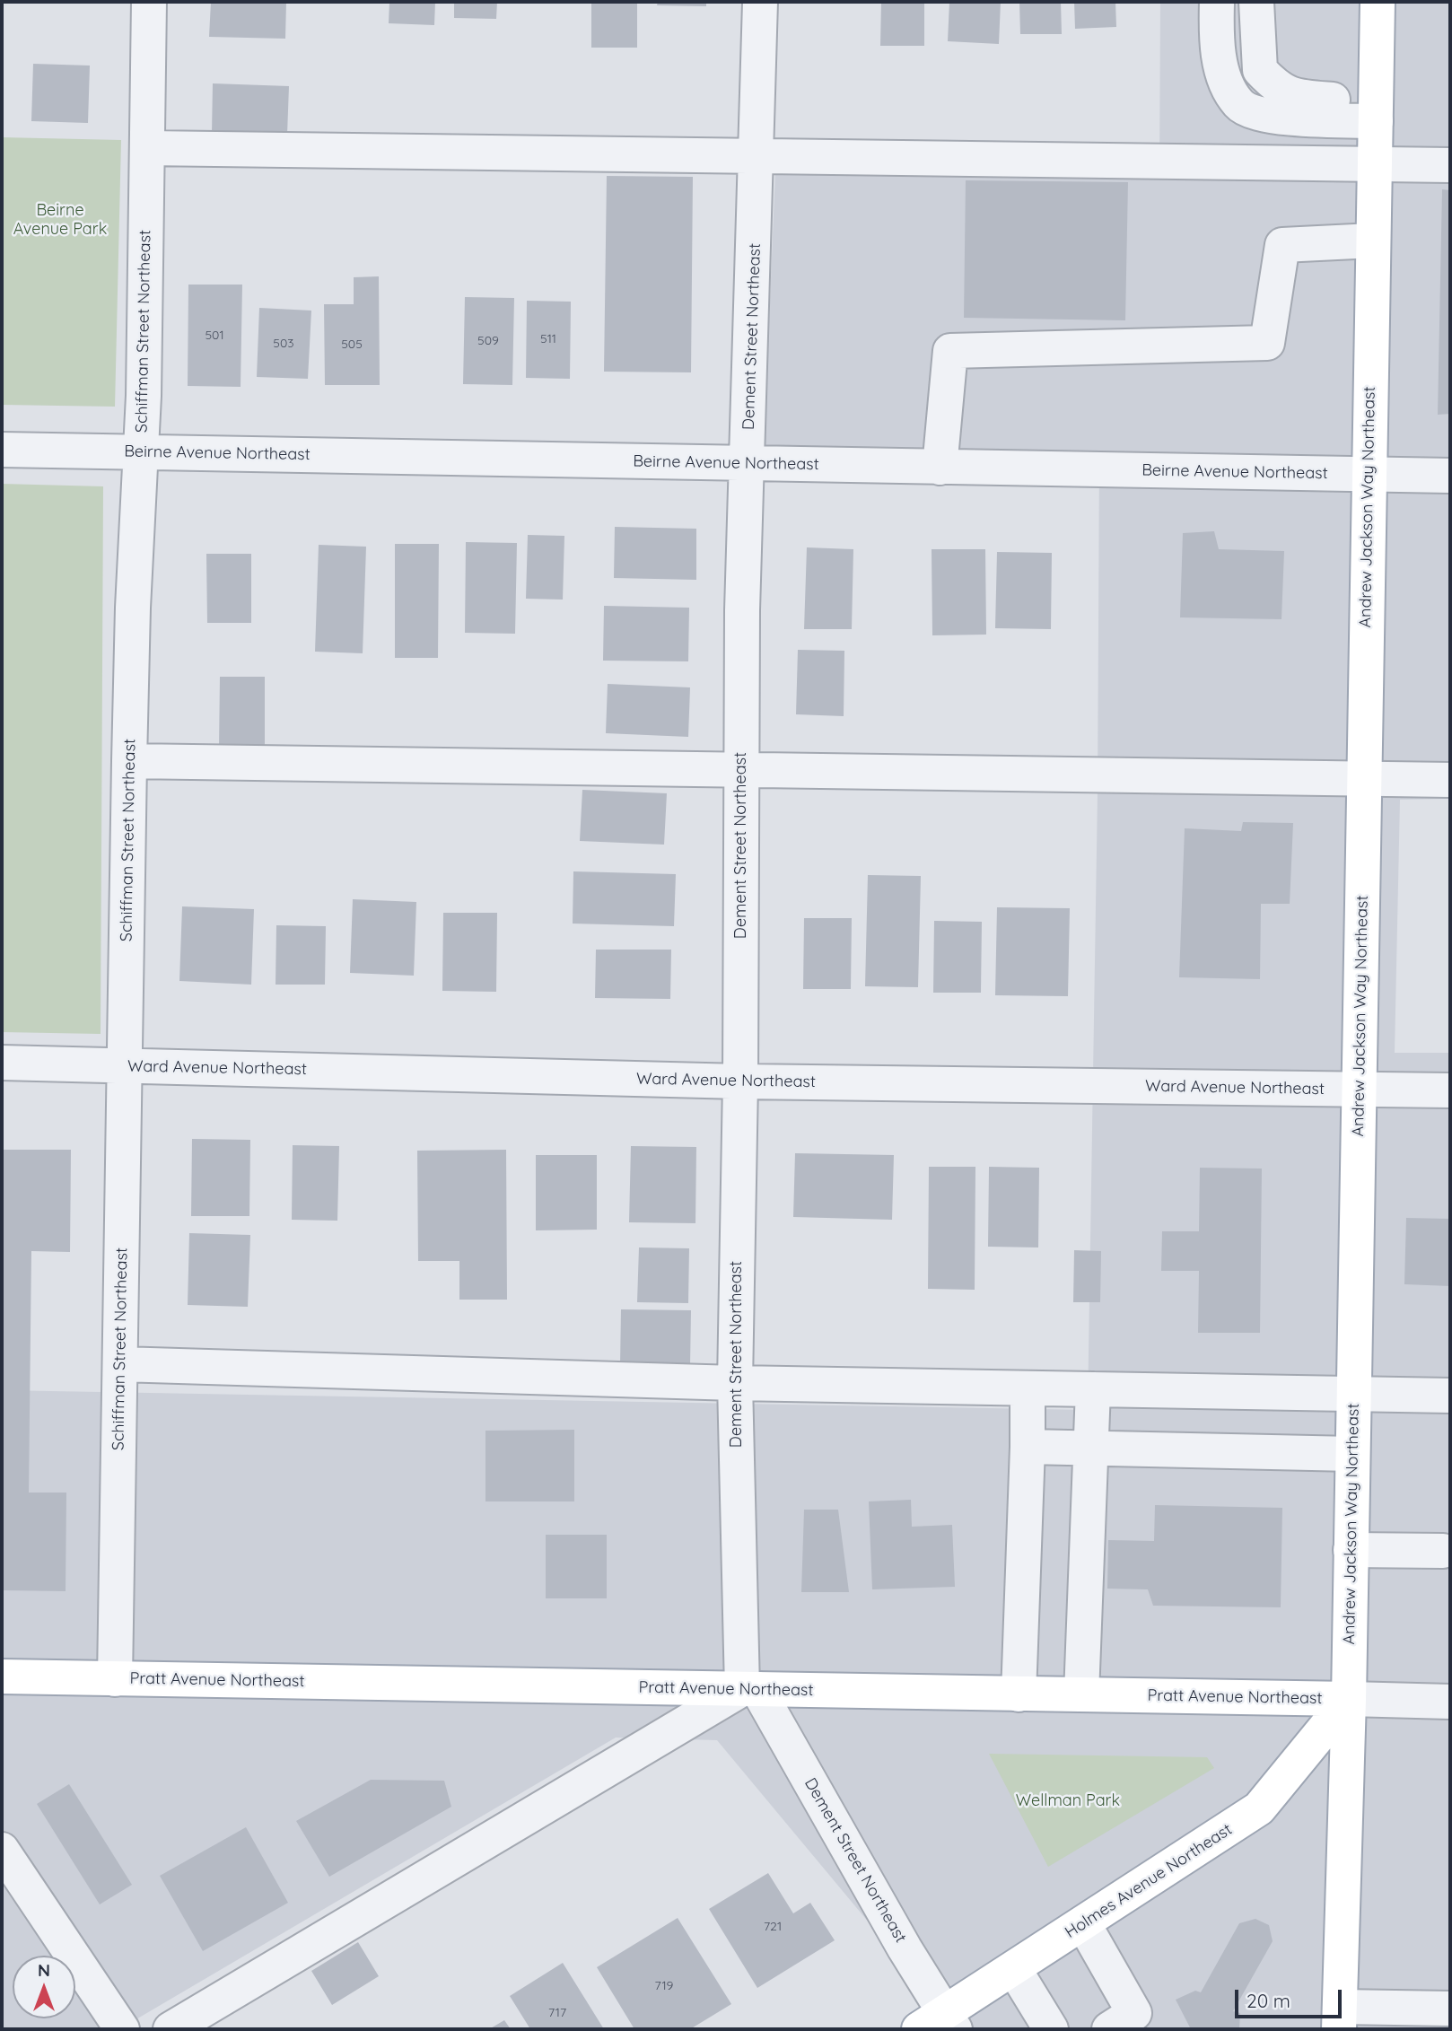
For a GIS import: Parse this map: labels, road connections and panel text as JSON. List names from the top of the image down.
{
  "streets": {
    "main road": ["Andrew Jackson Way Northeast", "Pratt Avenue Northeast", "Holmes Avenue Northeast"],
    "street": [
      "Schiffman Street Northeast",
      "Dement Street Northeast",
      "Beirne Avenue Northeast",
      "Ward Avenue Northeast"
    ]
  },
  "crossings": [
    ["Schiffman Street Northeast", "Beirne Avenue Northeast"],
    ["Schiffman Street Northeast", "Ward Avenue Northeast"],
    ["Schiffman Street Northeast", "Pratt Avenue Northeast"],
    ["Dement Street Northeast", "Beirne Avenue Northeast"],
    ["Dement Street Northeast", "Ward Avenue Northeast"],
    ["Dement Street Northeast", "Pratt Avenue Northeast"],
    ["Dement Street Northeast", "Holmes Avenue Northeast"],
    ["Beirne Avenue Northeast", "Andrew Jackson Way Northeast"],
    ["Andrew Jackson Way Northeast", "Ward Avenue Northeast"],
    ["Andrew Jackson Way Northeast", "Pratt Avenue Northeast"],
    ["Andrew Jackson Way Northeast", "Holmes Avenue Northeast"],
    ["Pratt Avenue Northeast", "Holmes Avenue Northeast"]
  ],
  "parks": ["Beirne Avenue Park", "Wellman Park"],
  "house_numbers": [
    "501",
    "511",
    "509",
    "503",
    "505",
    "721",
    "719",
    "717"
  ],
  "scale_bar": "20 m",
  "north": "top"
}
